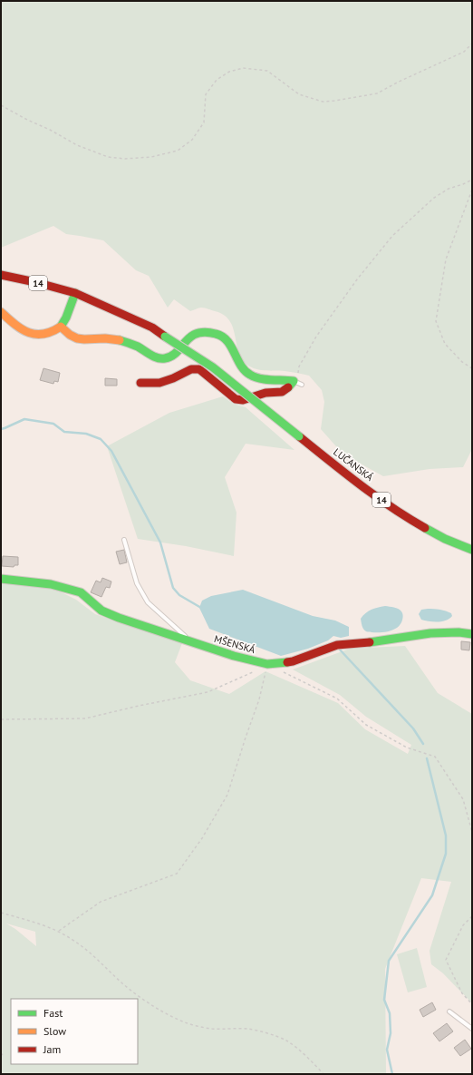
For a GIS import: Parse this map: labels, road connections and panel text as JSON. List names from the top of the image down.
{
  "streets": {
    "street": ["14", "LUČANSKÁ", "MŠENSKÁ"]
  },
  "crossings": [
    ["14", "LUČANSKÁ"]
  ],
  "legend": ["Fast", "Slow", "Jam"]
}
